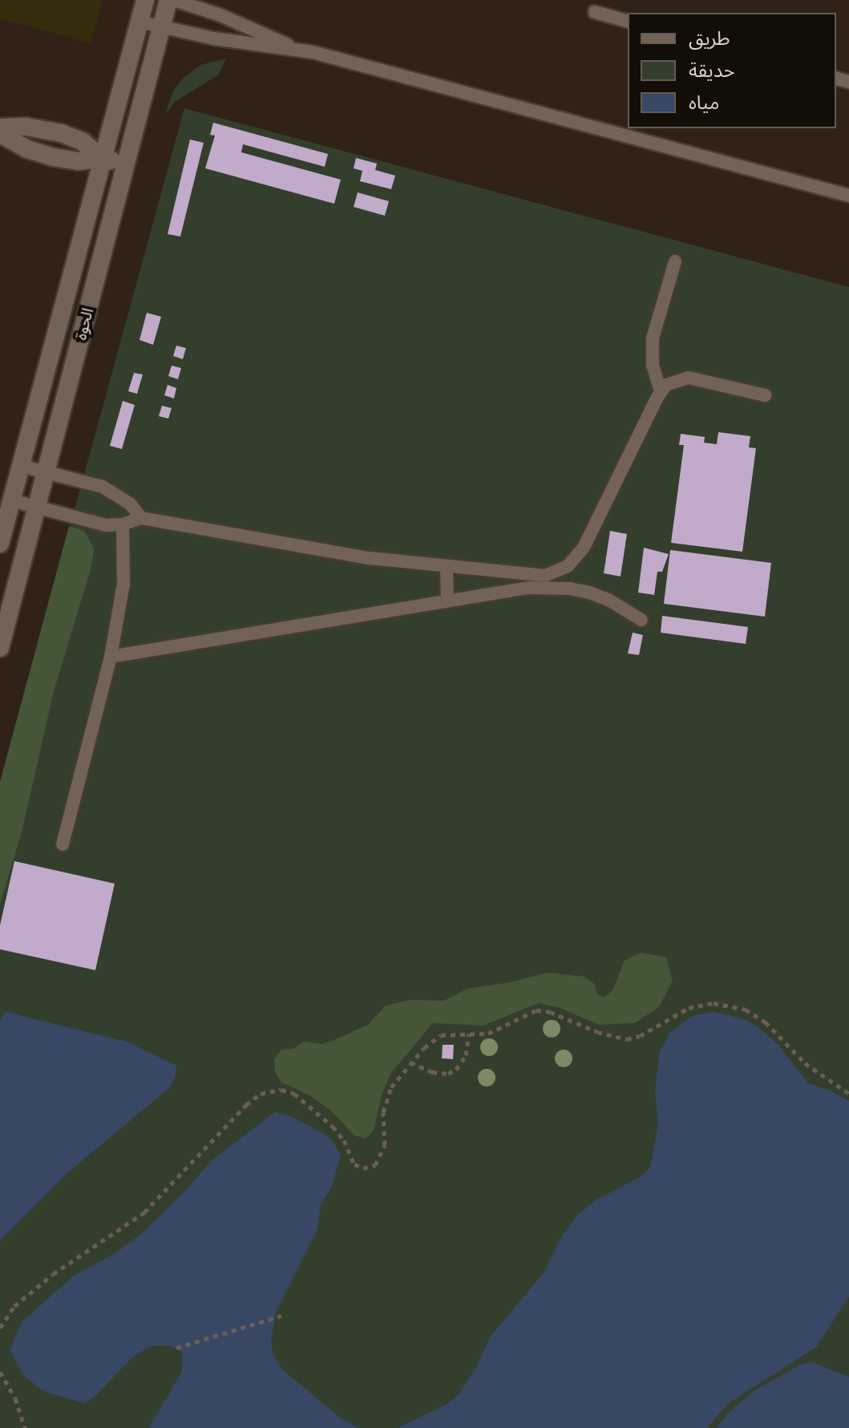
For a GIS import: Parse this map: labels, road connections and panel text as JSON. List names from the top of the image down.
{
  "streets": {
    "street": ["الحوة"]
  },
  "legend": ["طريق", "حديقة", "مياه"]
}
